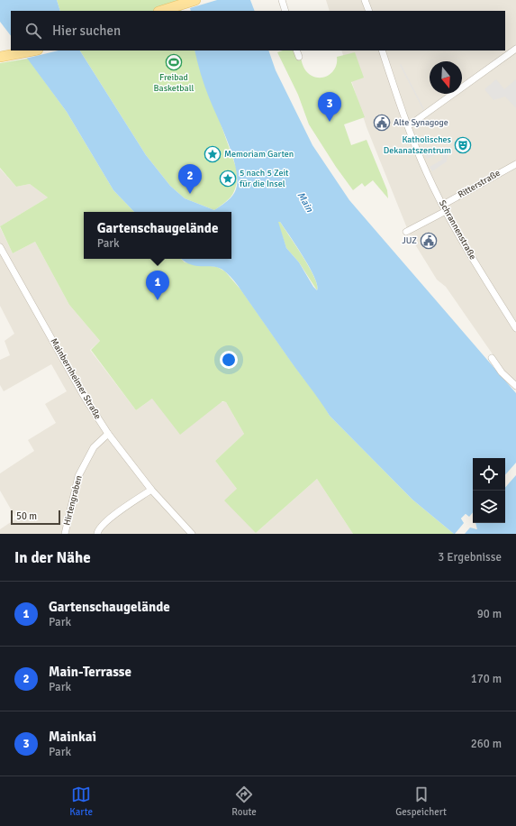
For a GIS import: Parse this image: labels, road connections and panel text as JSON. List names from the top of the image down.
{
  "streets": {
    "street": [
      "Ritterstraße",
      "Schrannenstraße",
      "Mainbernheimer Straße",
      "Hirtengraben"
    ]
  },
  "crossings": [
    ["Ritterstraße", "Schrannenstraße"],
    ["Mainbernheimer Straße", "Hirtengraben"]
  ],
  "water": ["Main"],
  "places": {
    "sports": ["Freibad Basketball"],
    "public building": ["Alte Synagoge", "JUZ"],
    "theatre": ["Katholisches Dekanatszentrum"],
    "place": ["Memoriam Garten", "5 nach 5 Zeit für die Insel"]
  },
  "scale_bar": "50 m",
  "north": "bottom",
  "page": {
    "search": "Hier suchen",
    "pins": ["3", "2", "1"],
    "popup": ["Gartenschaugelände", "Park"],
    "scale": "50 m",
    "heading": ["In der Nähe", "3 Ergebnisse"],
    "list": [
      {
        "mark": "1",
        "name": "Gartenschaugelände",
        "note": "Park",
        "value": "90 m"
      },
      {
        "mark": "2",
        "name": "Main-Terrasse",
        "note": "Park",
        "value": "170 m"
      },
      {
        "mark": "3",
        "name": "Mainkai",
        "note": "Park",
        "value": "260 m"
      }
    ],
    "nav": ["Karte", "Route", "Gespeichert"]
  }
}
